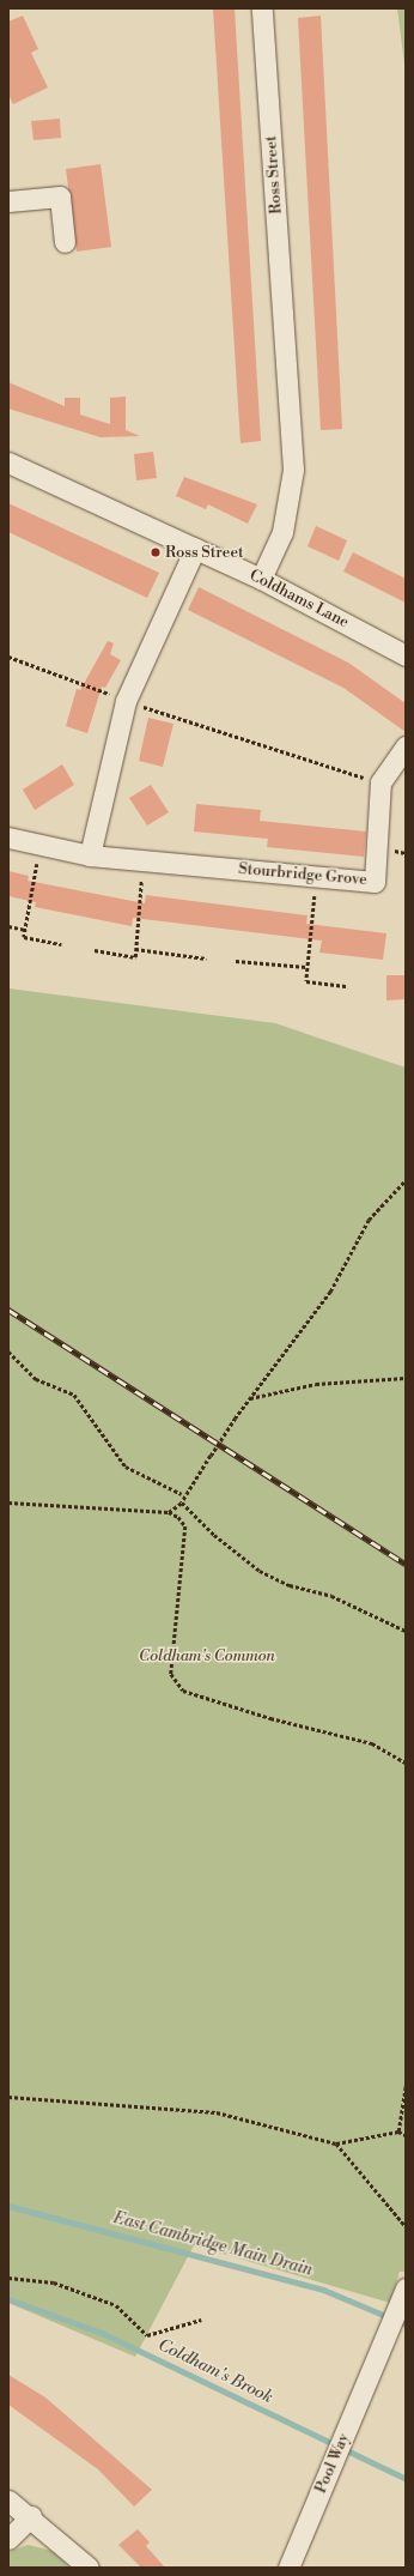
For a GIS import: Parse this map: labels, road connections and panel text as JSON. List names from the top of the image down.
{
  "streets": {
    "street": [
      "Ross Street",
      "Coldhams Lane",
      "Stourbridge Grove",
      "Pool Way"
    ]
  },
  "crossings": [
    ["Ross Street", "Coldhams Lane"]
  ],
  "water": ["East Cambridge Main Drain", "Coldham's Brook"],
  "parks": ["Coldham's Common"],
  "places": ["Ross Street"]
}
